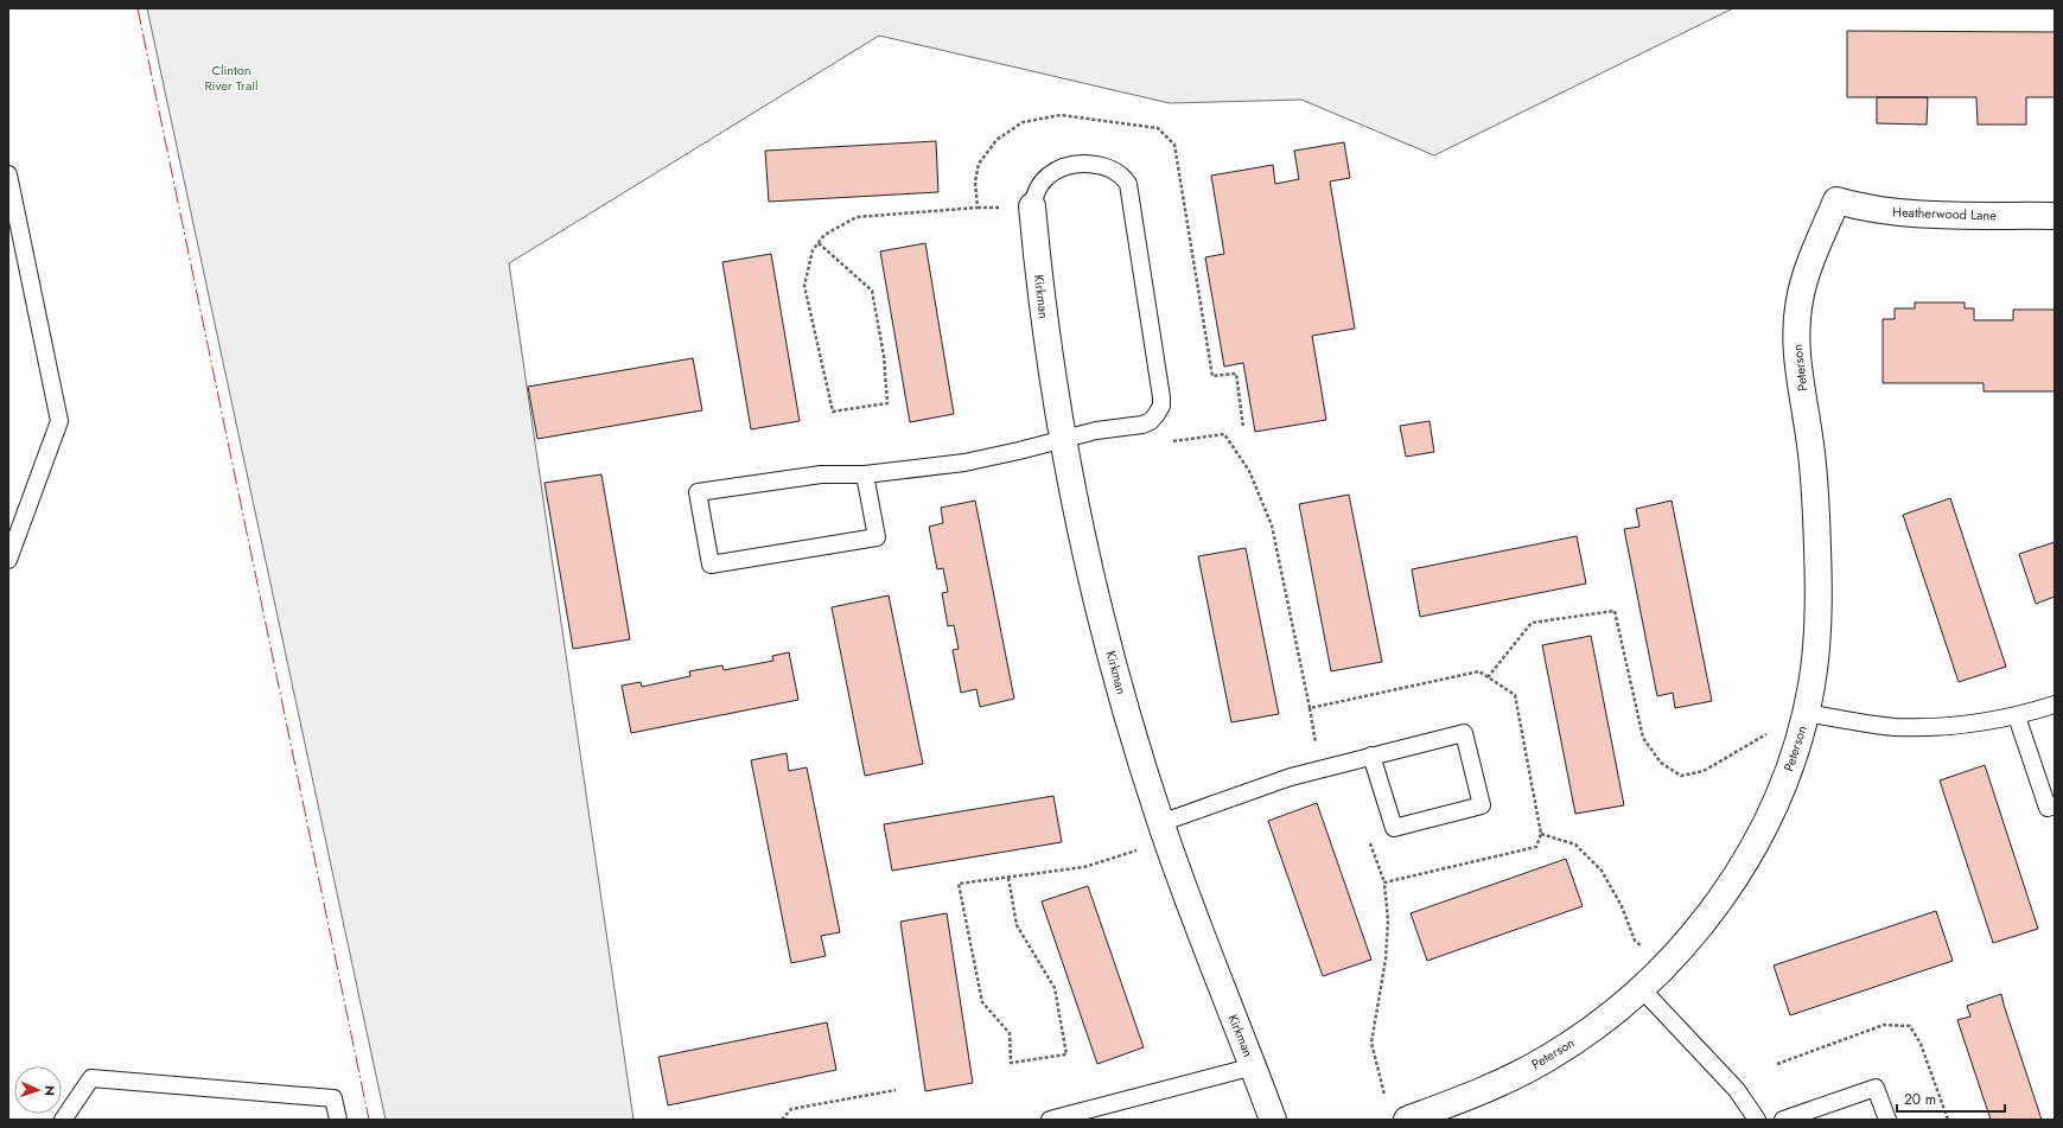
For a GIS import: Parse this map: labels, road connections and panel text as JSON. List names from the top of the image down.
{
  "streets": {
    "street": ["Heatherwood Lane", "Kirkman", "Peterson"]
  },
  "crossings": [
    ["Heatherwood Lane", "Peterson"]
  ],
  "parks": ["Clinton River Trail"],
  "scale_bar": "20 m",
  "north": "right"
}
